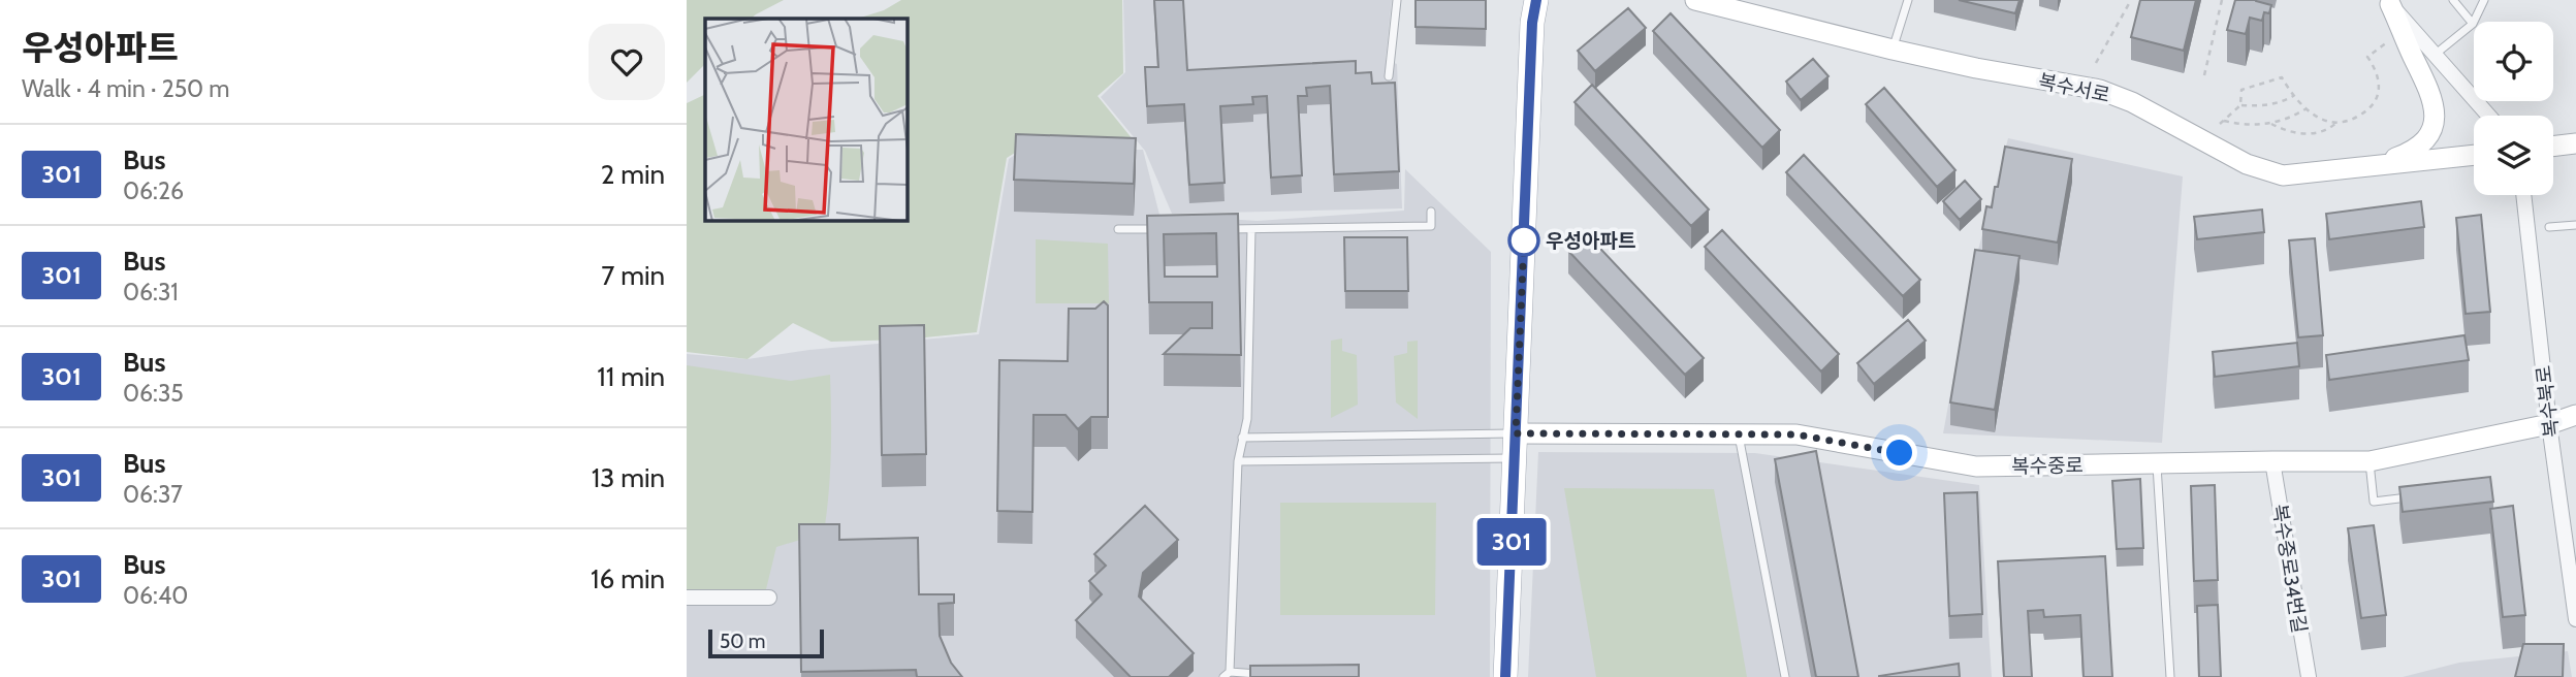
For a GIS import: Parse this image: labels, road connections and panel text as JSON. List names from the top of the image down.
{
  "streets": {
    "street": [
      "복수서로",
      "복수북로",
      "복수중로",
      "복수중로34번길"
    ]
  },
  "crossings": [
    ["복수북로", "복수중로"],
    ["복수중로", "복수중로34번길"]
  ],
  "places": ["우성아파트"],
  "lines": ["bus line 301"],
  "scale_bar": "50 m",
  "page": {
    "heading": ["우성아파트", "Walk · 4 min · 250 m"],
    "on_map": "301",
    "list": [
      {
        "mark": "301",
        "name": "Bus",
        "note": "06:26",
        "value": "2 min"
      },
      {
        "mark": "301",
        "name": "Bus",
        "note": "06:31",
        "value": "7 min"
      },
      {
        "mark": "301",
        "name": "Bus",
        "note": "06:35",
        "value": "11 min"
      },
      {
        "mark": "301",
        "name": "Bus",
        "note": "06:37",
        "value": "13 min"
      },
      {
        "mark": "301",
        "name": "Bus",
        "note": "06:40",
        "value": "16 min"
      }
    ],
    "scale": "50 m"
  }
}
